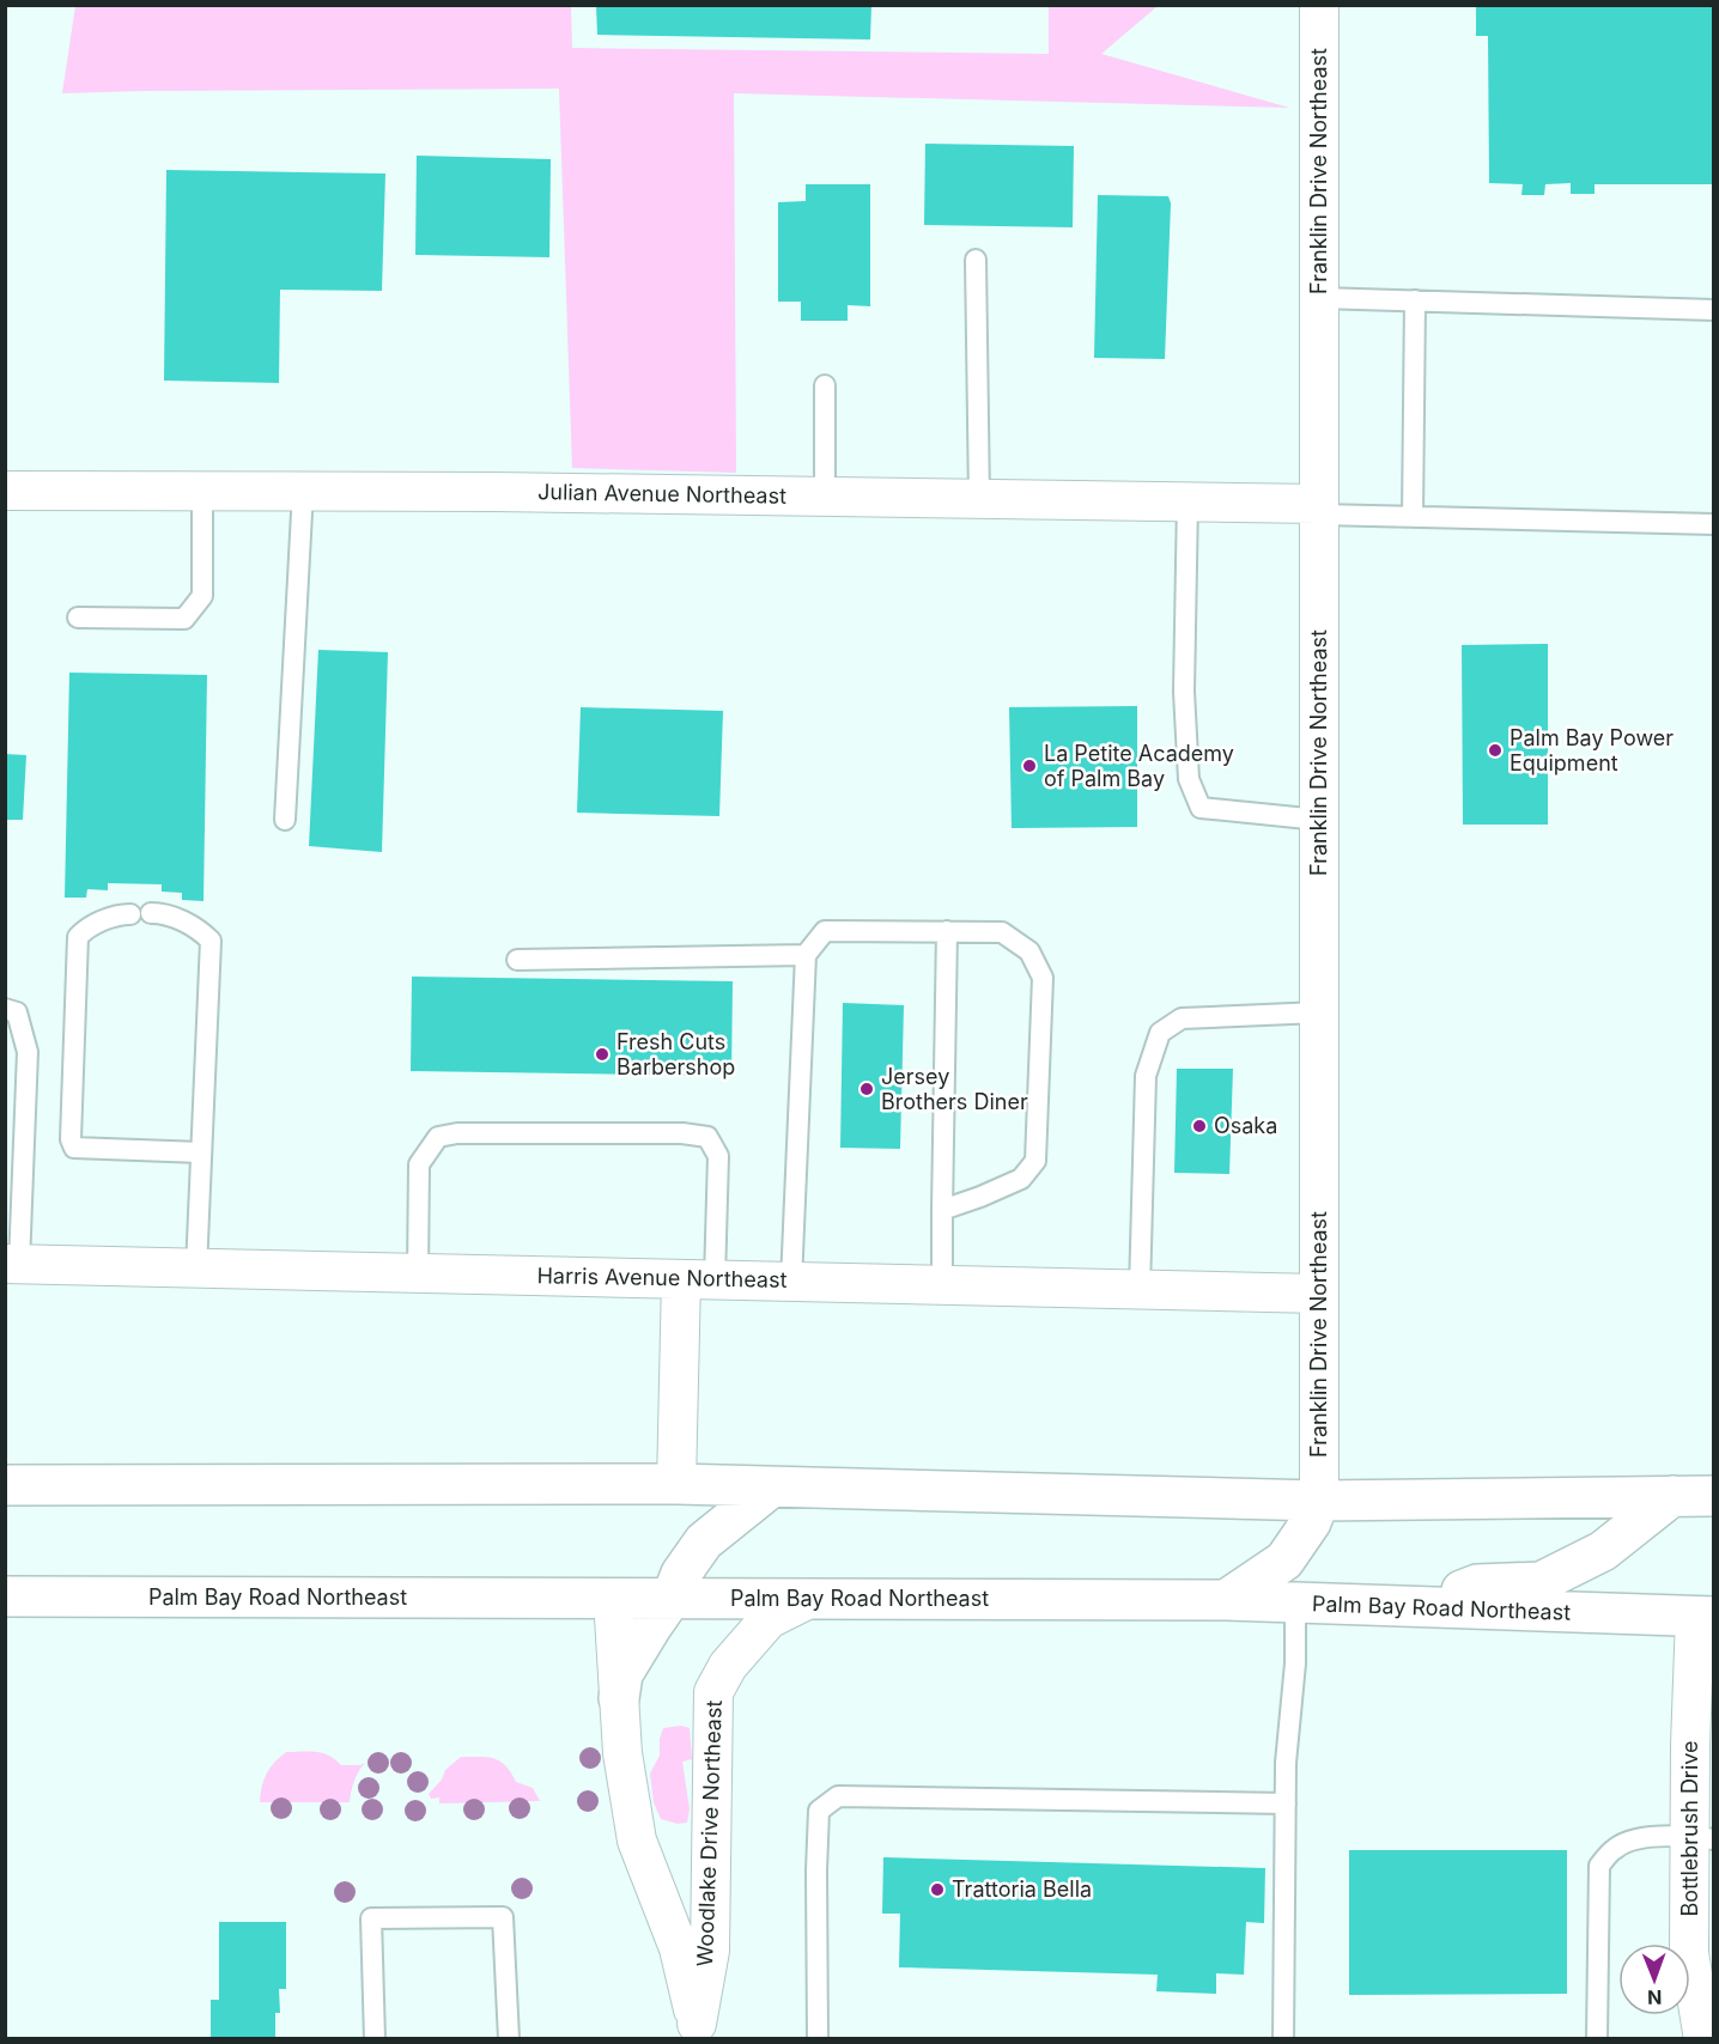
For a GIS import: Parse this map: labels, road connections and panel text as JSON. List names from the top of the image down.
{
  "streets": {
    "main road": ["Palm Bay Road Northeast"],
    "street": [
      "Franklin Drive Northeast",
      "Julian Avenue Northeast",
      "Harris Avenue Northeast",
      "Bottlebrush Drive",
      "Woodlake Drive Northeast"
    ]
  },
  "crossings": [
    ["Franklin Drive Northeast", "Julian Avenue Northeast"],
    ["Franklin Drive Northeast", "Harris Avenue Northeast"],
    ["Palm Bay Road Northeast", "Bottlebrush Drive"],
    ["Palm Bay Road Northeast", "Woodlake Drive Northeast"]
  ],
  "places": [
    "Palm Bay Power Equipment",
    "La Petite Academy of Palm Bay",
    "Fresh Cuts Barbershop",
    "Jersey Brothers Diner",
    "Osaka",
    "Trattoria Bella"
  ],
  "north": "bottom"
}
